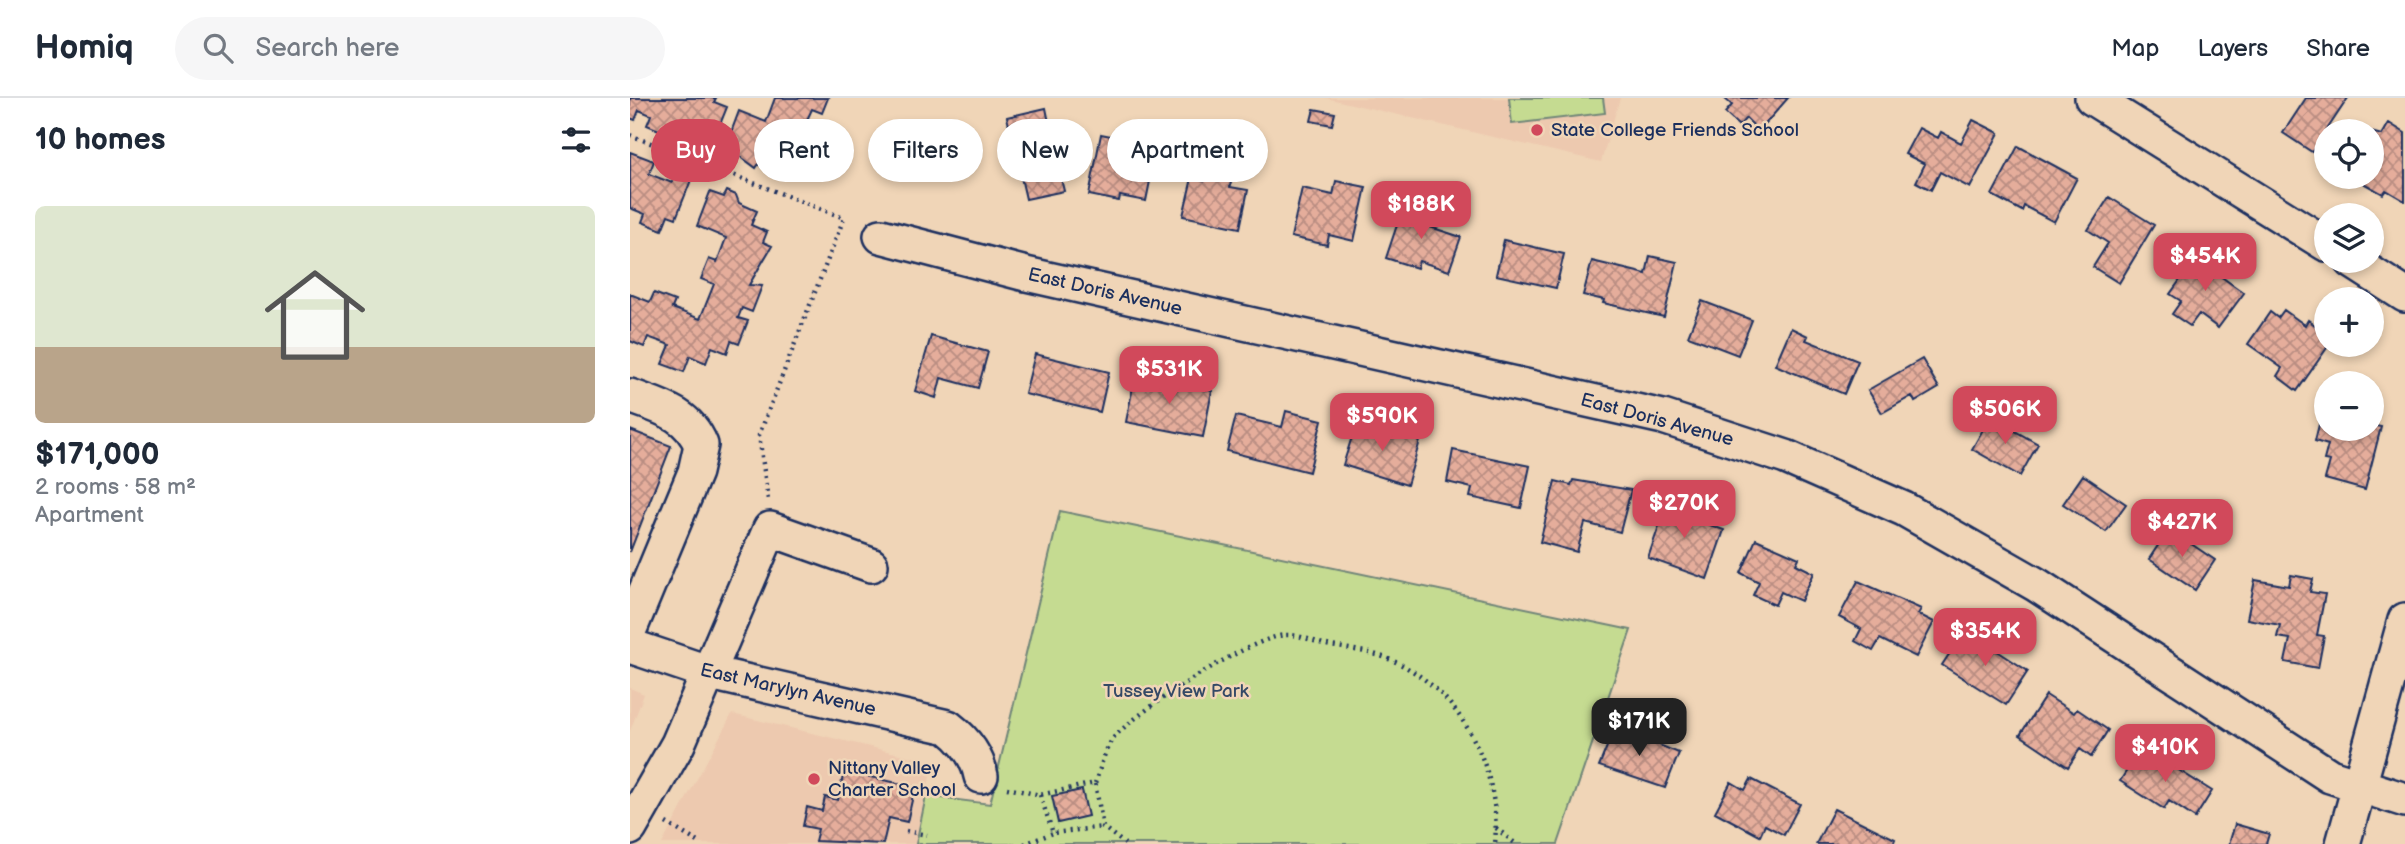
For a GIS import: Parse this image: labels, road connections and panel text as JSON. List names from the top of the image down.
{
  "streets": {
    "street": ["East Doris Avenue", "East Marylyn Avenue"]
  },
  "parks": ["Tussey View Park"],
  "places": ["State College Friends School", "Nittany Valley Charter School"],
  "page": {
    "header": "Homiq",
    "search": "Search here",
    "nav": ["Map", "Layers", "Share"],
    "heading": "10 homes",
    "map_buttons": ["+", "−"],
    "chip": [
      "Buy",
      "Rent",
      "Filters",
      "New",
      "Apartment"
    ],
    "price": [
      "$188K",
      "$454K",
      "$531K",
      "$506K",
      "$590K",
      "$270K",
      "$427K",
      "$354K",
      "$171K",
      "$410K"
    ],
    "list": [
      {
        "name": "$171,000",
        "note": "2 rooms · 58 m² · Apartment"
      }
    ]
  }
}
